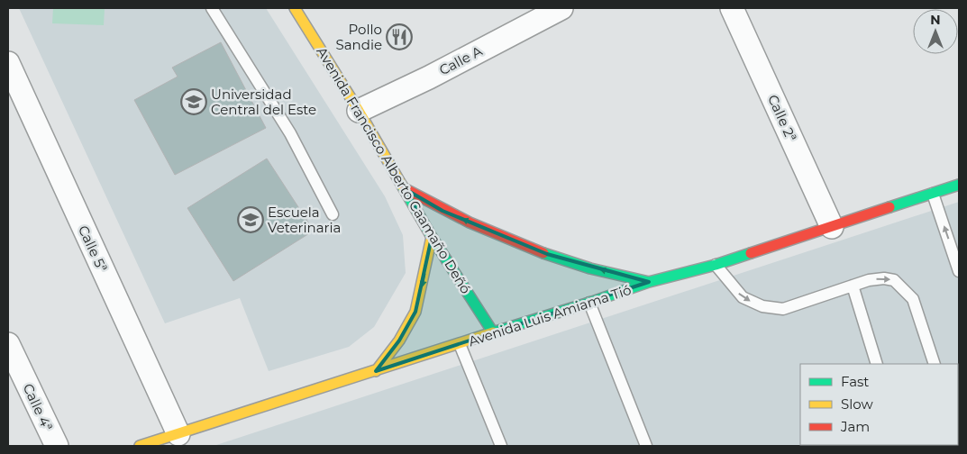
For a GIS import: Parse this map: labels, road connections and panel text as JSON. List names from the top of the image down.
{
  "streets": {
    "main road": ["Avenida Francisco Alberto Caamaño Deñó", "Avenida Luis Amiama Tió"],
    "street": [
      "Calle A",
      "Calle 2ª",
      "Calle 5ª",
      "Calle 4ª"
    ]
  },
  "crossings": [
    ["Calle A", "Avenida Francisco Alberto Caamaño Deñó"],
    ["Calle 2ª", "Avenida Luis Amiama Tió"],
    ["Avenida Francisco Alberto Caamaño Deñó", "Avenida Luis Amiama Tió"],
    ["Calle 5ª", "Avenida Luis Amiama Tió"]
  ],
  "places": {
    "restaurant": ["Pollo Sandie"],
    "school or university": ["Universidad Central del Este", "Escuela Veterinaria"]
  },
  "legend": ["Fast", "Slow", "Jam"],
  "north": "top"
}
